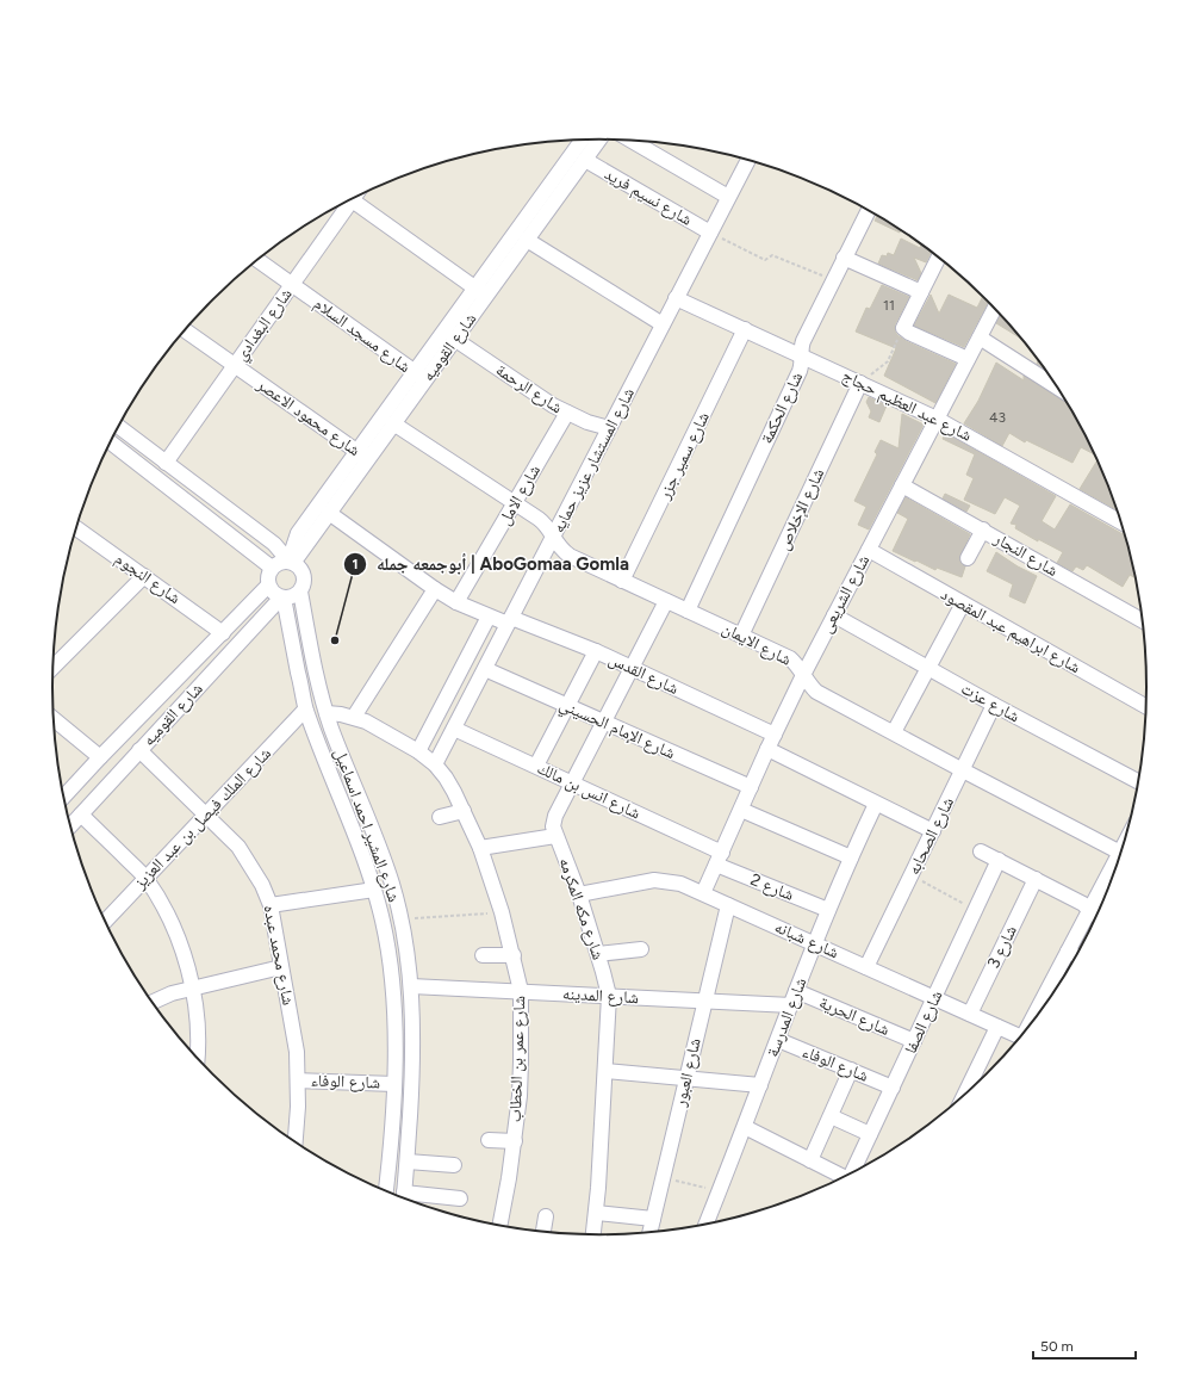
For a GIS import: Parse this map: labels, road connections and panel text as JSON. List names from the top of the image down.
{
  "streets": {
    "street": [
      "شارع نسيم فريد",
      "شارع البغدادي",
      "شارع مسجد السلام",
      "شارع القوميه",
      "شارع الرحمة",
      "شارع عبد العظيم حجاج",
      "شارع الحكمة",
      "شارع محمود الاعصر",
      "شارع سمير جزر",
      "شارع المستشار عزيز حمايه",
      "شارع الامل",
      "شارع الإخلاص",
      "شارع النجار",
      "شارع النجوم",
      "شارع الشريعى",
      "شارع ابراهيم عبد المقصود",
      "شارع الايمان",
      "شارع القدس",
      "شارع عزت",
      "شارع الإمام الحسيني",
      "شارع انس بن مالك",
      "شارع الملك فيصل بن عبد العزيز",
      "شارع المشير احمد اسماعيل",
      "شارع الصحابه",
      "شارع 2",
      "شارع مكه المكرمه",
      "شارع شبانه",
      "شارع 3",
      "شارع محمد عبده",
      "شارع المدينه",
      "شارع الحرية",
      "شارع المدرسة",
      "شارع الصفا",
      "شارع عمر بن الخطاب",
      "شارع الوفاء",
      "شارع العبور"
    ]
  },
  "crossings": [
    ["شارع نسيم فريد", "شارع القوميه"],
    ["شارع نسيم فريد", "شارع المستشار عزيز حمايه"],
    ["شارع البغدادي", "شارع مسجد السلام"],
    ["شارع البغدادي", "شارع محمود الاعصر"],
    ["شارع مسجد السلام", "شارع القوميه"],
    ["شارع القوميه", "شارع الرحمة"],
    ["شارع القوميه", "شارع محمود الاعصر"],
    ["شارع القوميه", "شارع النجوم"],
    ["شارع القوميه", "شارع الايمان"],
    ["شارع القوميه", "شارع القدس"],
    ["شارع القوميه", "شارع المشير احمد اسماعيل"],
    ["شارع القوميه", "شارع محمد عبده"],
    ["شارع الرحمة", "شارع المستشار عزيز حمايه"],
    ["شارع الرحمة", "شارع الامل"],
    ["شارع عبد العظيم حجاج", "شارع الحكمة"],
    ["شارع عبد العظيم حجاج", "شارع سمير جزر"],
    ["شارع عبد العظيم حجاج", "شارع المستشار عزيز حمايه"],
    ["شارع عبد العظيم حجاج", "شارع الإخلاص"],
    ["شارع عبد العظيم حجاج", "شارع الشريعى"],
    ["شارع الحكمة", "شارع الايمان"],
    ["شارع سمير جزر", "شارع الايمان"],
    ["شارع المستشار عزيز حمايه", "شارع الايمان"],
    ["شارع المستشار عزيز حمايه", "شارع القدس"],
    ["شارع المستشار عزيز حمايه", "شارع الإمام الحسيني"],
    ["شارع المستشار عزيز حمايه", "شارع انس بن مالك"],
    ["شارع المستشار عزيز حمايه", "شارع عمر بن الخطاب"],
    ["شارع الامل", "شارع الايمان"],
    ["شارع الامل", "شارع القدس"],
    ["شارع الإخلاص", "شارع الايمان"],
    ["شارع النجار", "شارع الشريعى"],
    ["شارع الشريعى", "شارع ابراهيم عبد المقصود"],
    ["شارع الشريعى", "شارع الايمان"],
    ["شارع الشريعى", "شارع القدس"],
    ["شارع الشريعى", "شارع عزت"],
    ["شارع الشريعى", "شارع الإمام الحسيني"],
    ["شارع الشريعى", "شارع انس بن مالك"],
    ["شارع الشريعى", "شارع 2"],
    ["شارع الشريعى", "شارع شبانه"],
    ["شارع الايمان", "شارع الصحابه"],
    ["شارع الايمان", "شارع مكه المكرمه"],
    ["شارع القدس", "شارع مكه المكرمه"],
    ["شارع عزت", "شارع الصحابه"],
    ["شارع الإمام الحسيني", "شارع مكه المكرمه"],
    ["شارع انس بن مالك", "شارع 2"],
    ["شارع انس بن مالك", "شارع مكه المكرمه"],
    ["شارع الملك فيصل بن عبد العزيز", "شارع المشير احمد اسماعيل"],
    ["شارع الملك فيصل بن عبد العزيز", "شارع محمد عبده"],
    ["شارع المشير احمد اسماعيل", "شارع المدينه"],
    ["شارع المشير احمد اسماعيل", "شارع عمر بن الخطاب"],
    ["شارع المشير احمد اسماعيل", "شارع الوفاء"],
    ["شارع الصحابه", "شارع شبانه"],
    ["شارع 2", "شارع المدرسة"],
    ["شارع مكه المكرمه", "شارع شبانه"],
    ["شارع مكه المكرمه", "شارع المدينه"],
    ["شارع شبانه", "شارع 3"],
    ["شارع شبانه", "شارع المدرسة"],
    ["شارع شبانه", "شارع الصفا"],
    ["شارع شبانه", "شارع العبور"],
    ["شارع محمد عبده", "شارع الوفاء"],
    ["شارع المدينه", "شارع المدرسة"],
    ["شارع المدينه", "شارع عمر بن الخطاب"],
    ["شارع المدينه", "شارع العبور"],
    ["شارع الحرية", "شارع المدرسة"],
    ["شارع الحرية", "شارع الصفا"],
    ["شارع المدرسة", "شارع الوفاء"],
    ["شارع الصفا", "شارع الوفاء"]
  ],
  "places": ["أبوجمعه جمله | AboGomaa Gomla"],
  "house_numbers": ["11", "43"],
  "scale_bar": "50 m"
}
